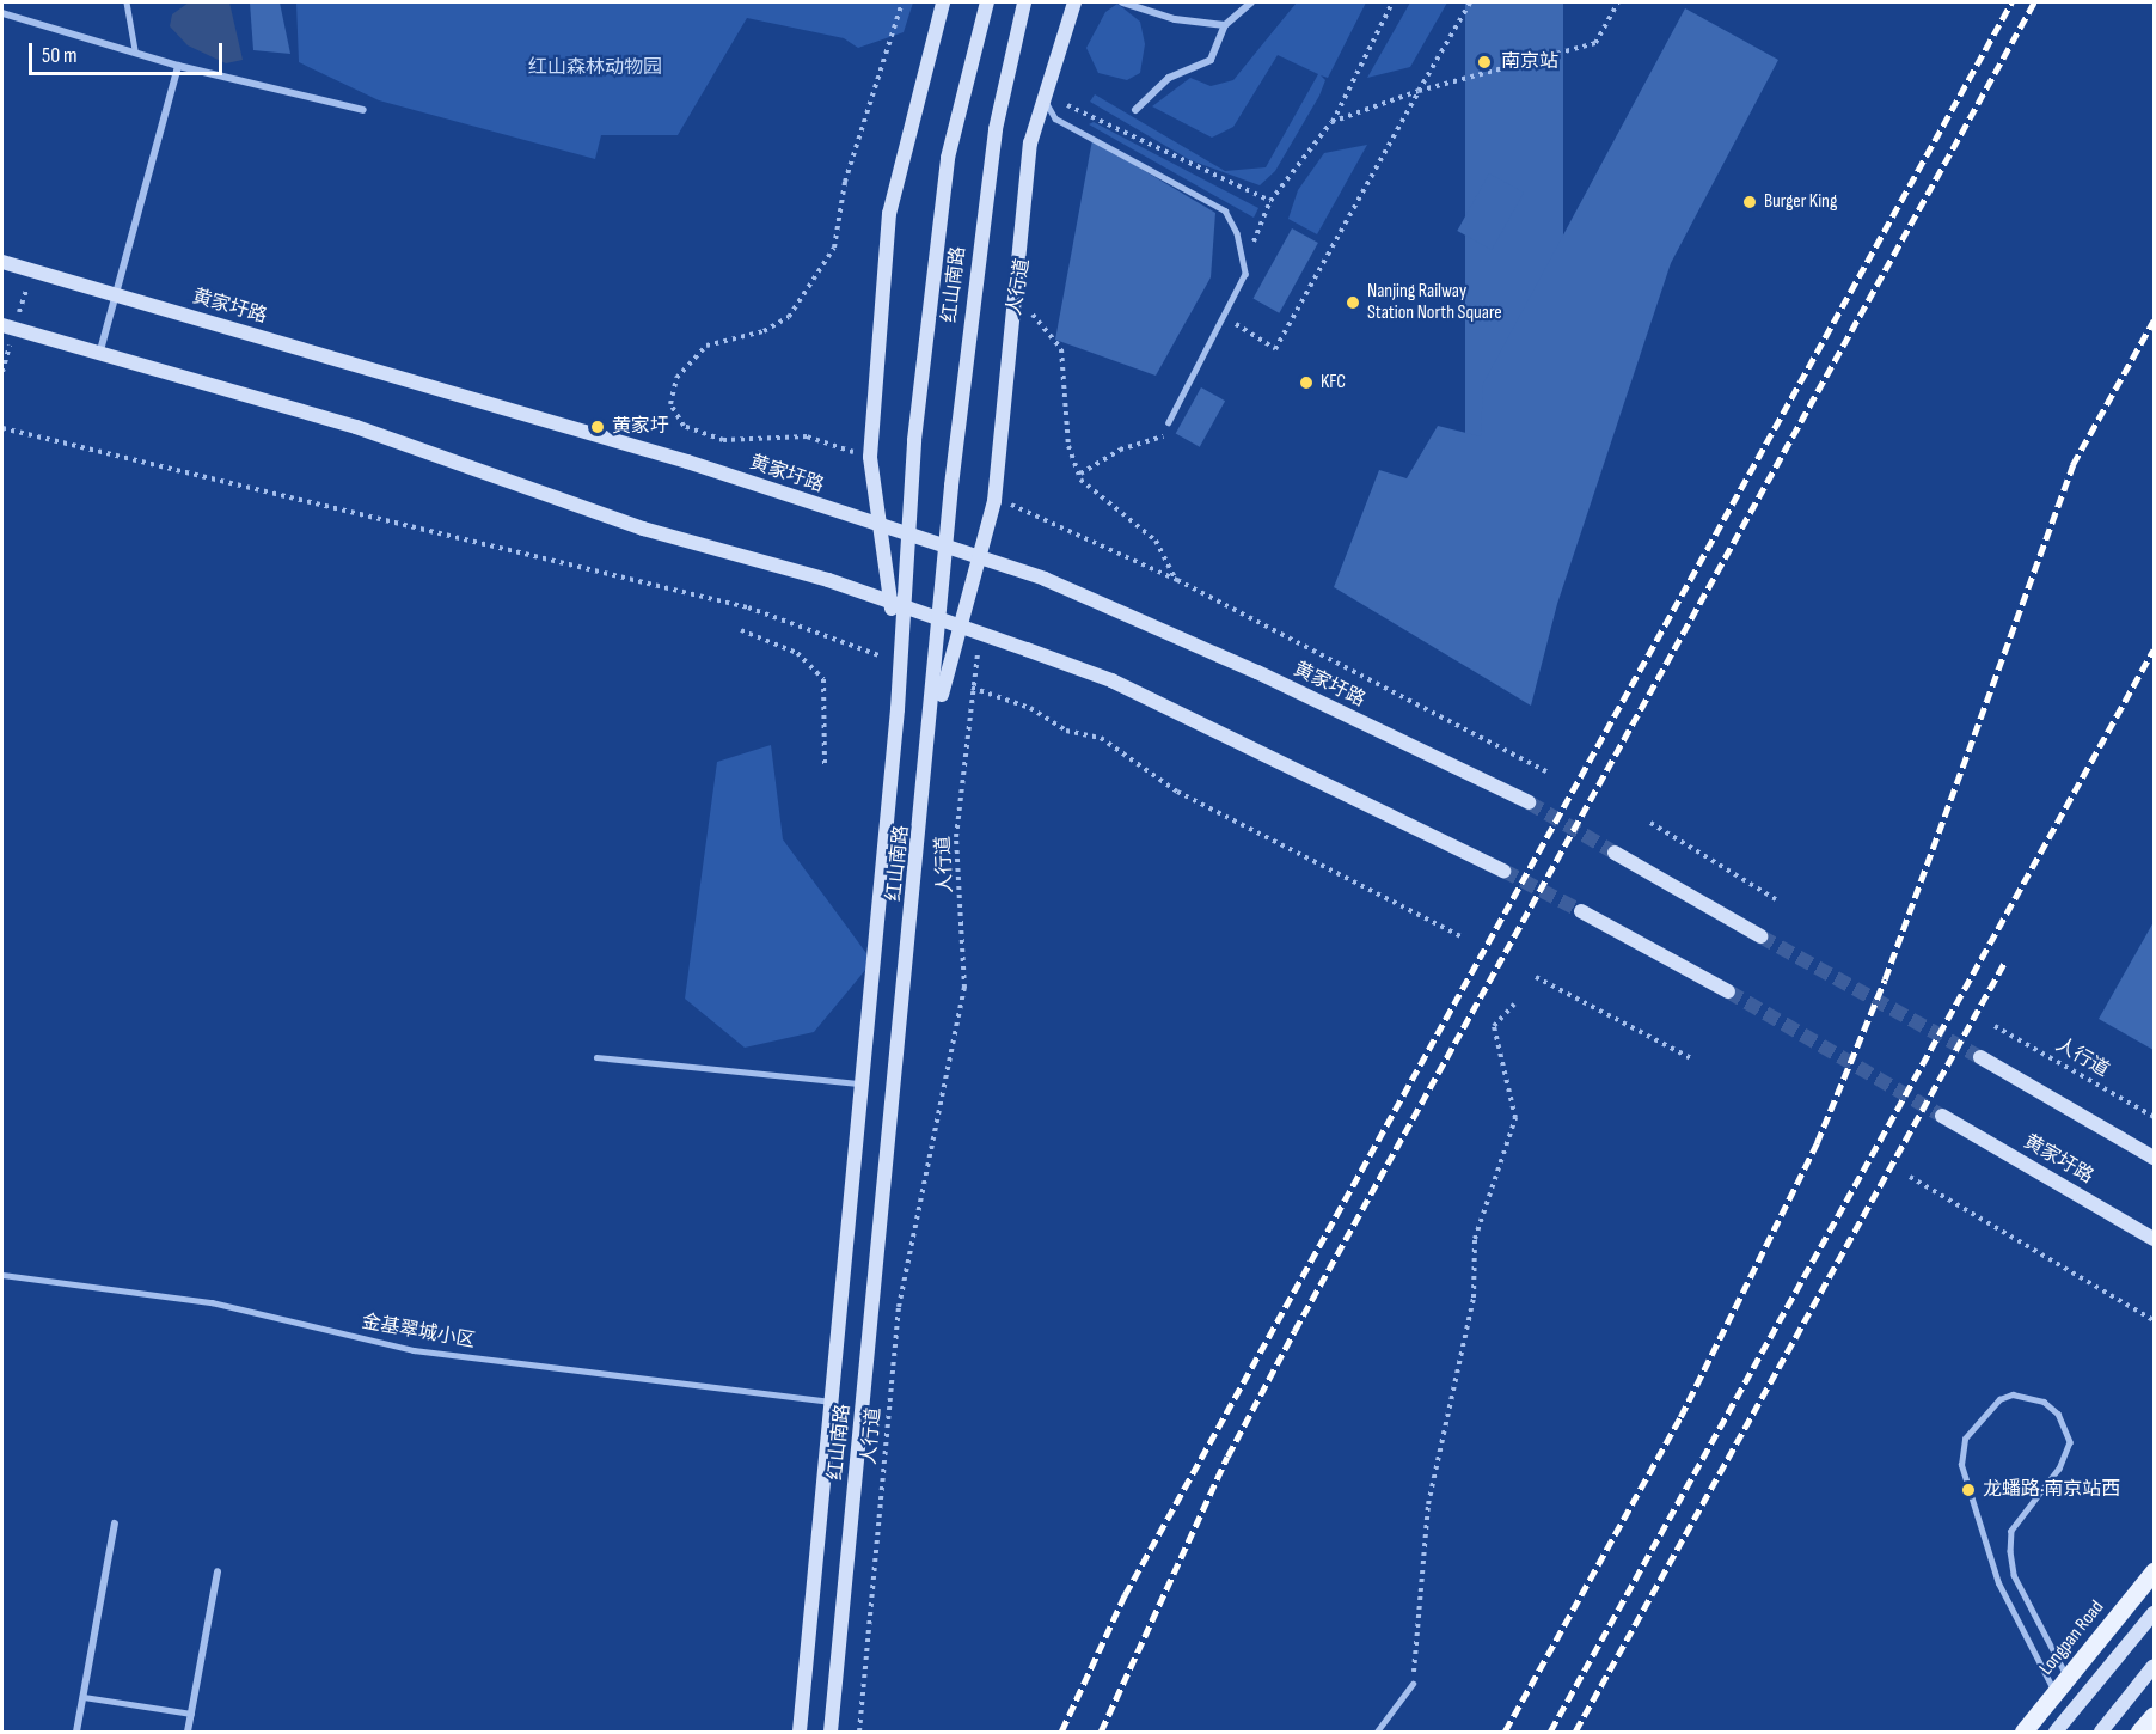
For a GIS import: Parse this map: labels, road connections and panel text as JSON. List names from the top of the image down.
{
  "streets": {
    "main road": ["红山南路", "黄家圩路", "Longpan Road"],
    "lane": ["金基翠城小区"],
    "path": ["人行道"]
  },
  "crossings": [
    ["红山南路", "黄家圩路"],
    ["红山南路", "金基翠城小区"]
  ],
  "parks": ["红山森林动物园"],
  "places": [
    "南京站",
    "Burger King",
    "Nanjing Railway Station North Square",
    "KFC",
    "黄家圩",
    "龙蟠路·南京站西"
  ],
  "scale_bar": "50 m"
}
